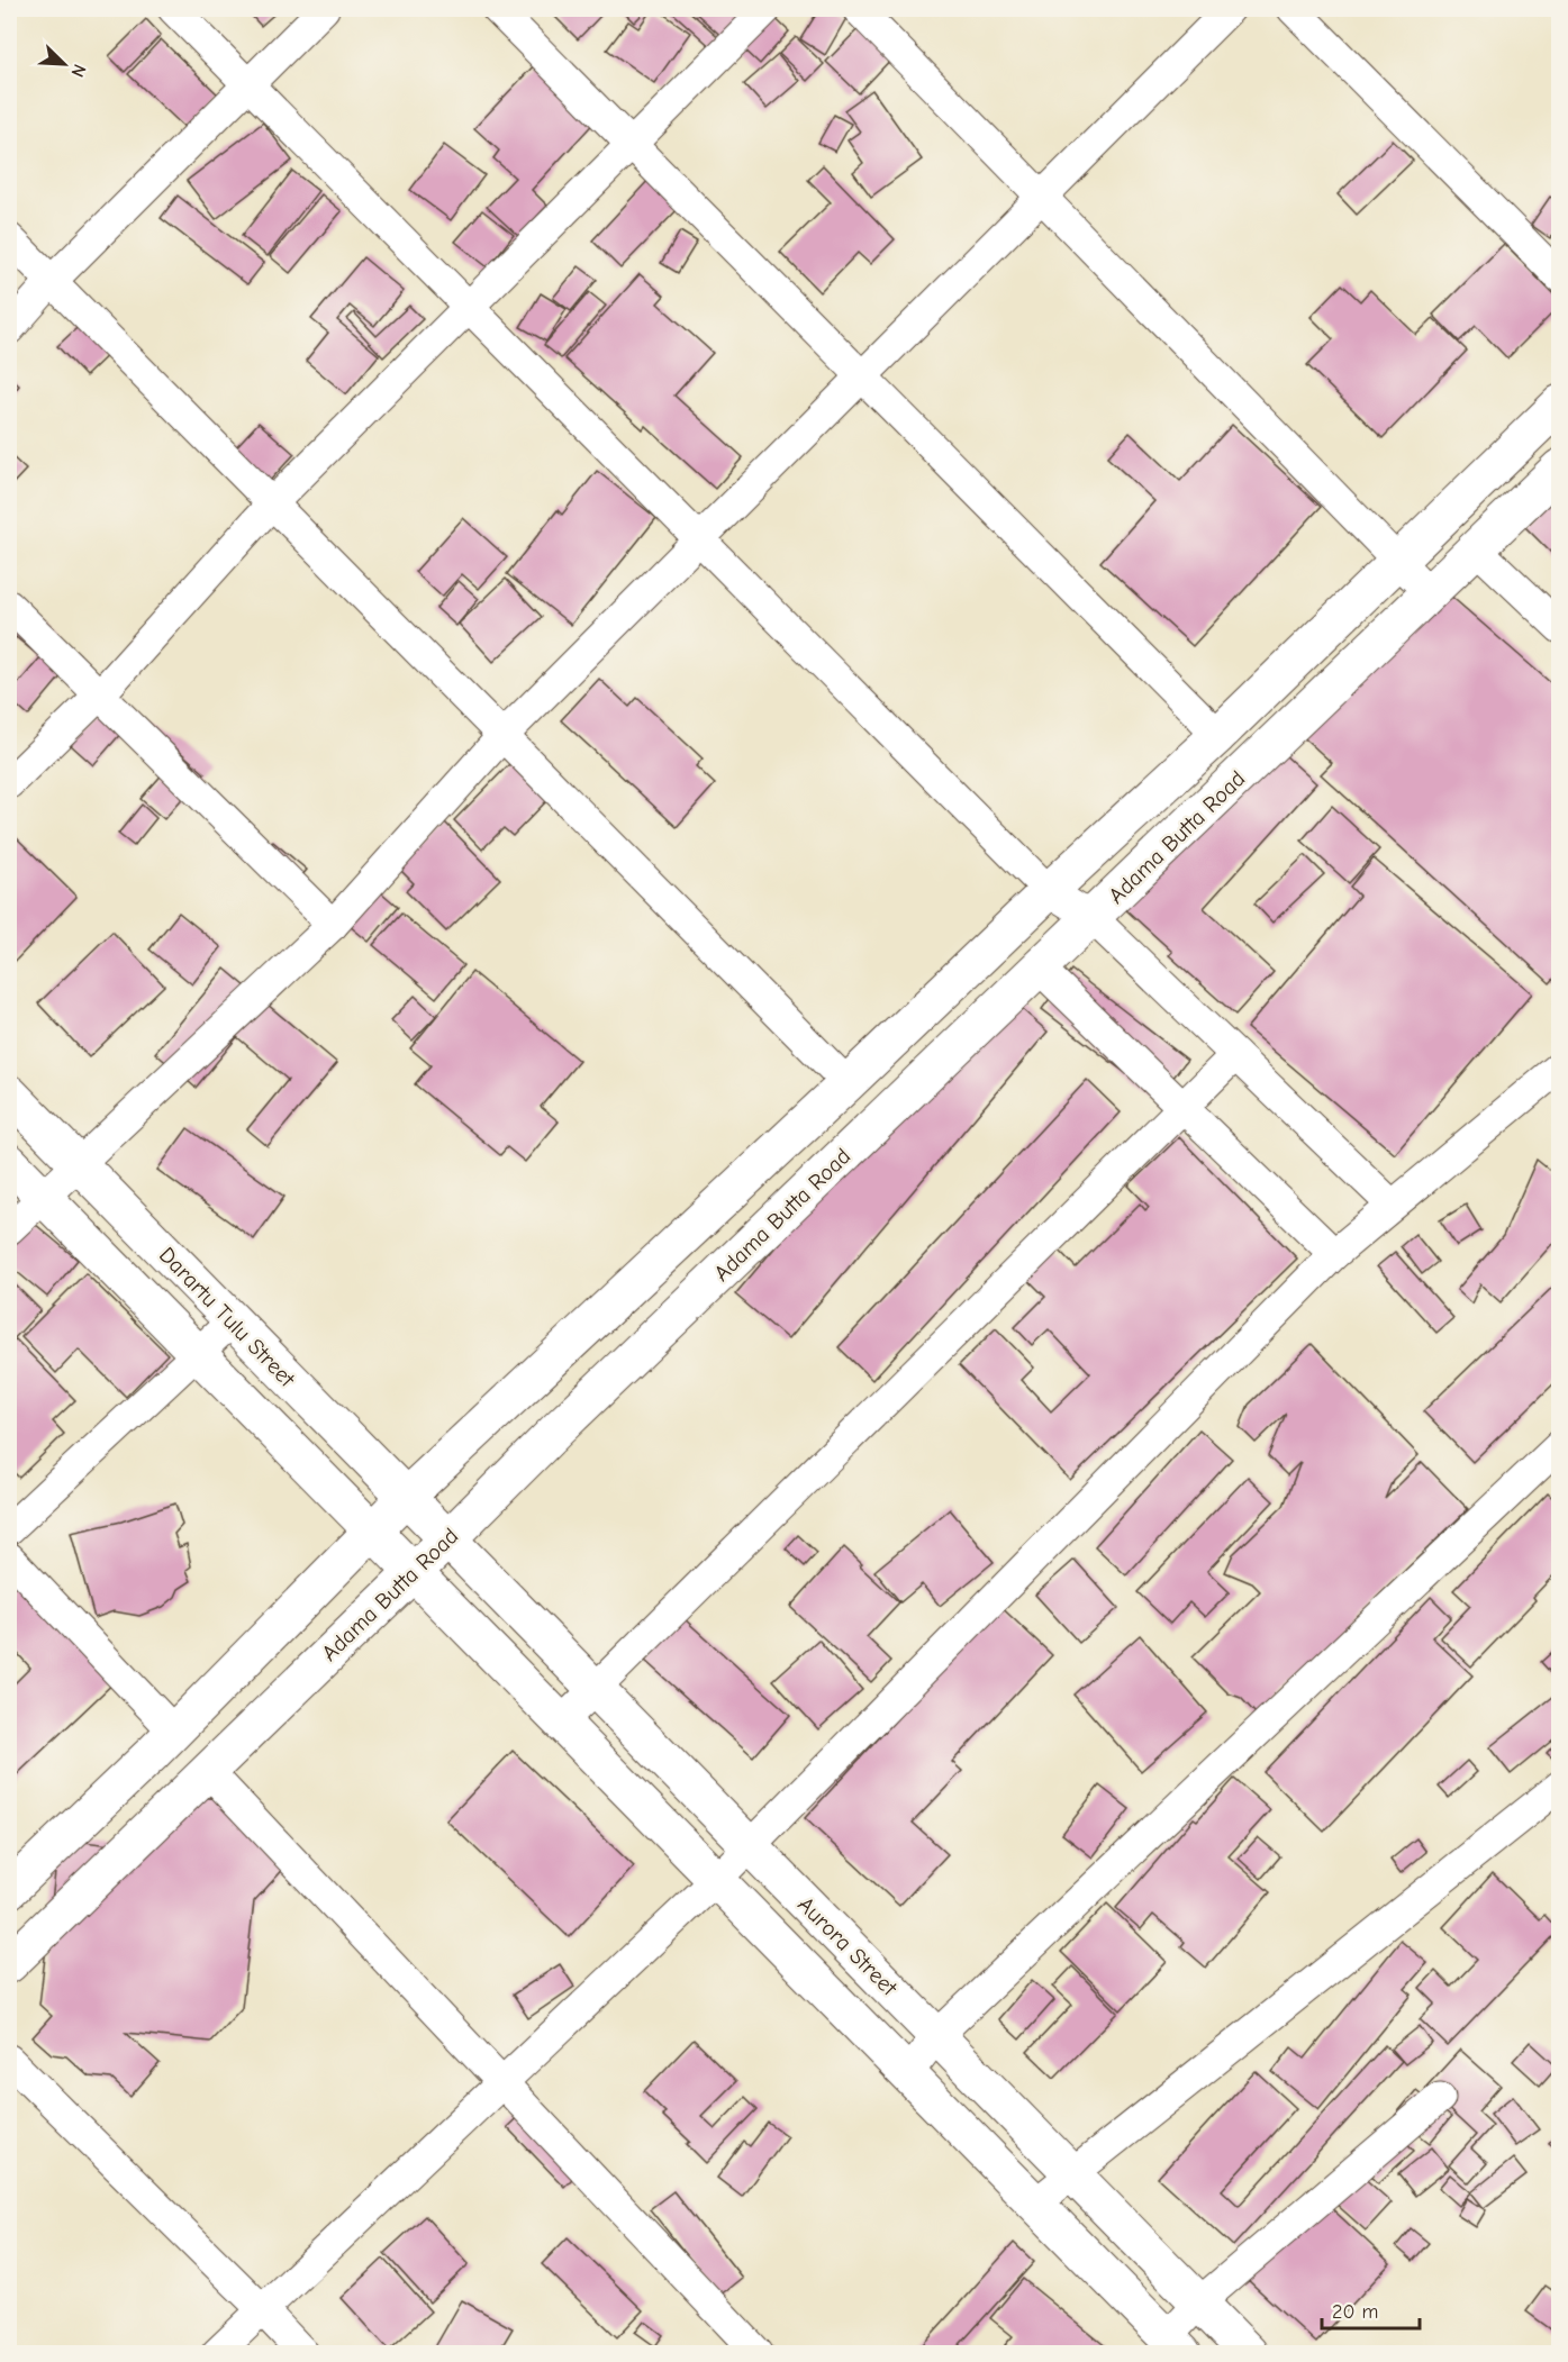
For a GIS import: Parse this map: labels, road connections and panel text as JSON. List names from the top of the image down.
{
  "streets": {
    "street": ["Adama Butta Road", "Darartu Tulu Street", "Aurora Street"]
  },
  "crossings": [
    ["Adama Butta Road", "Darartu Tulu Street"],
    ["Adama Butta Road", "Aurora Street"],
    ["Darartu Tulu Street", "Aurora Street"]
  ],
  "scale_bar": "20 m",
  "north": "bottom right"
}
